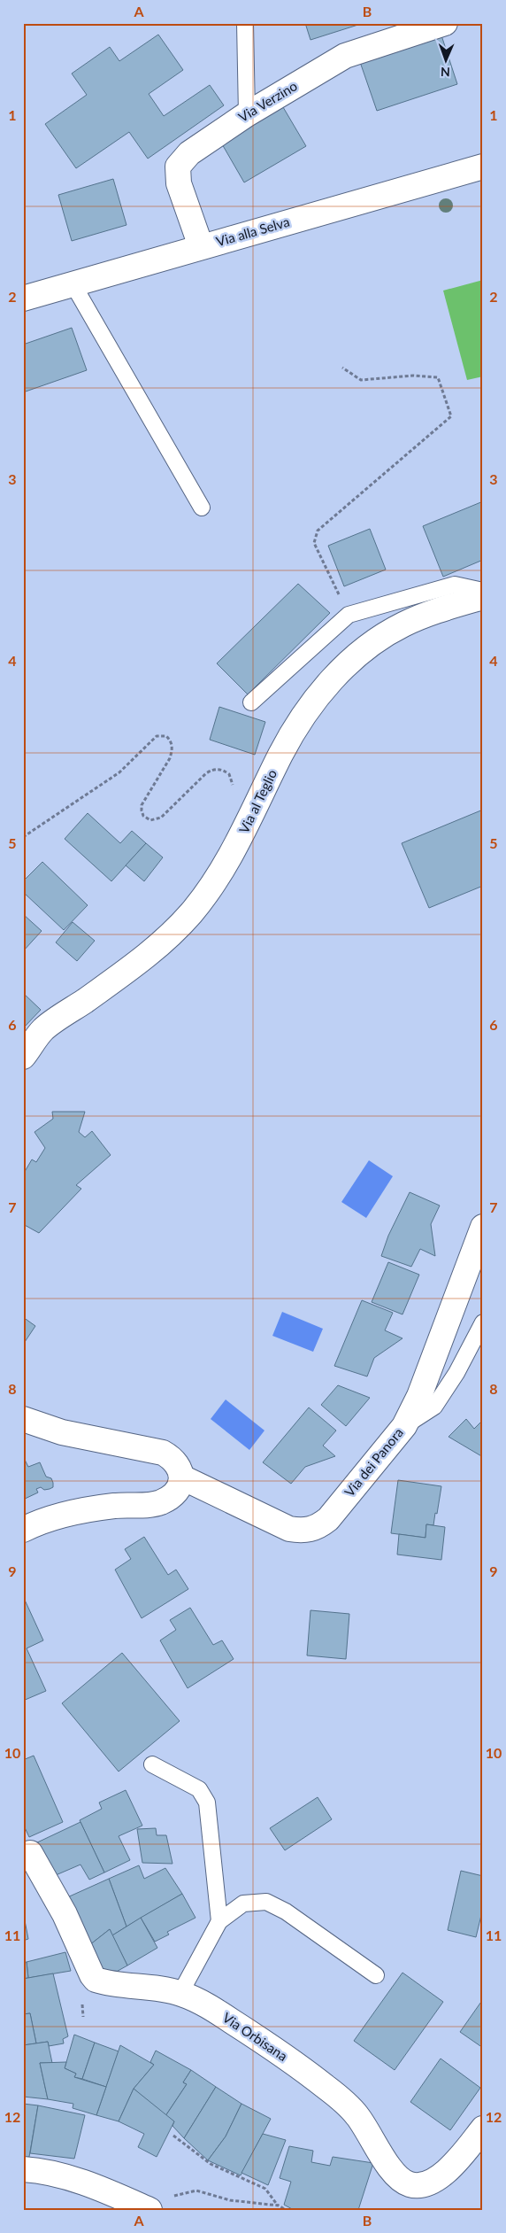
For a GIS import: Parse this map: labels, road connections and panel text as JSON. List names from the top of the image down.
{
  "streets": {
    "street": [
      "Via Verzino",
      "Via alla Selva",
      "Via al Teglio",
      "Via dei Panora",
      "Via Orbisana"
    ]
  },
  "crossings": [
    ["Via Verzino", "Via alla Selva"]
  ],
  "north": "bottom",
  "grid": {
    "columns": ["A", "B"],
    "rows": [
      "1",
      "2",
      "3",
      "4",
      "5",
      "6",
      "7",
      "8",
      "9",
      "10",
      "11",
      "12"
    ]
  }
}
